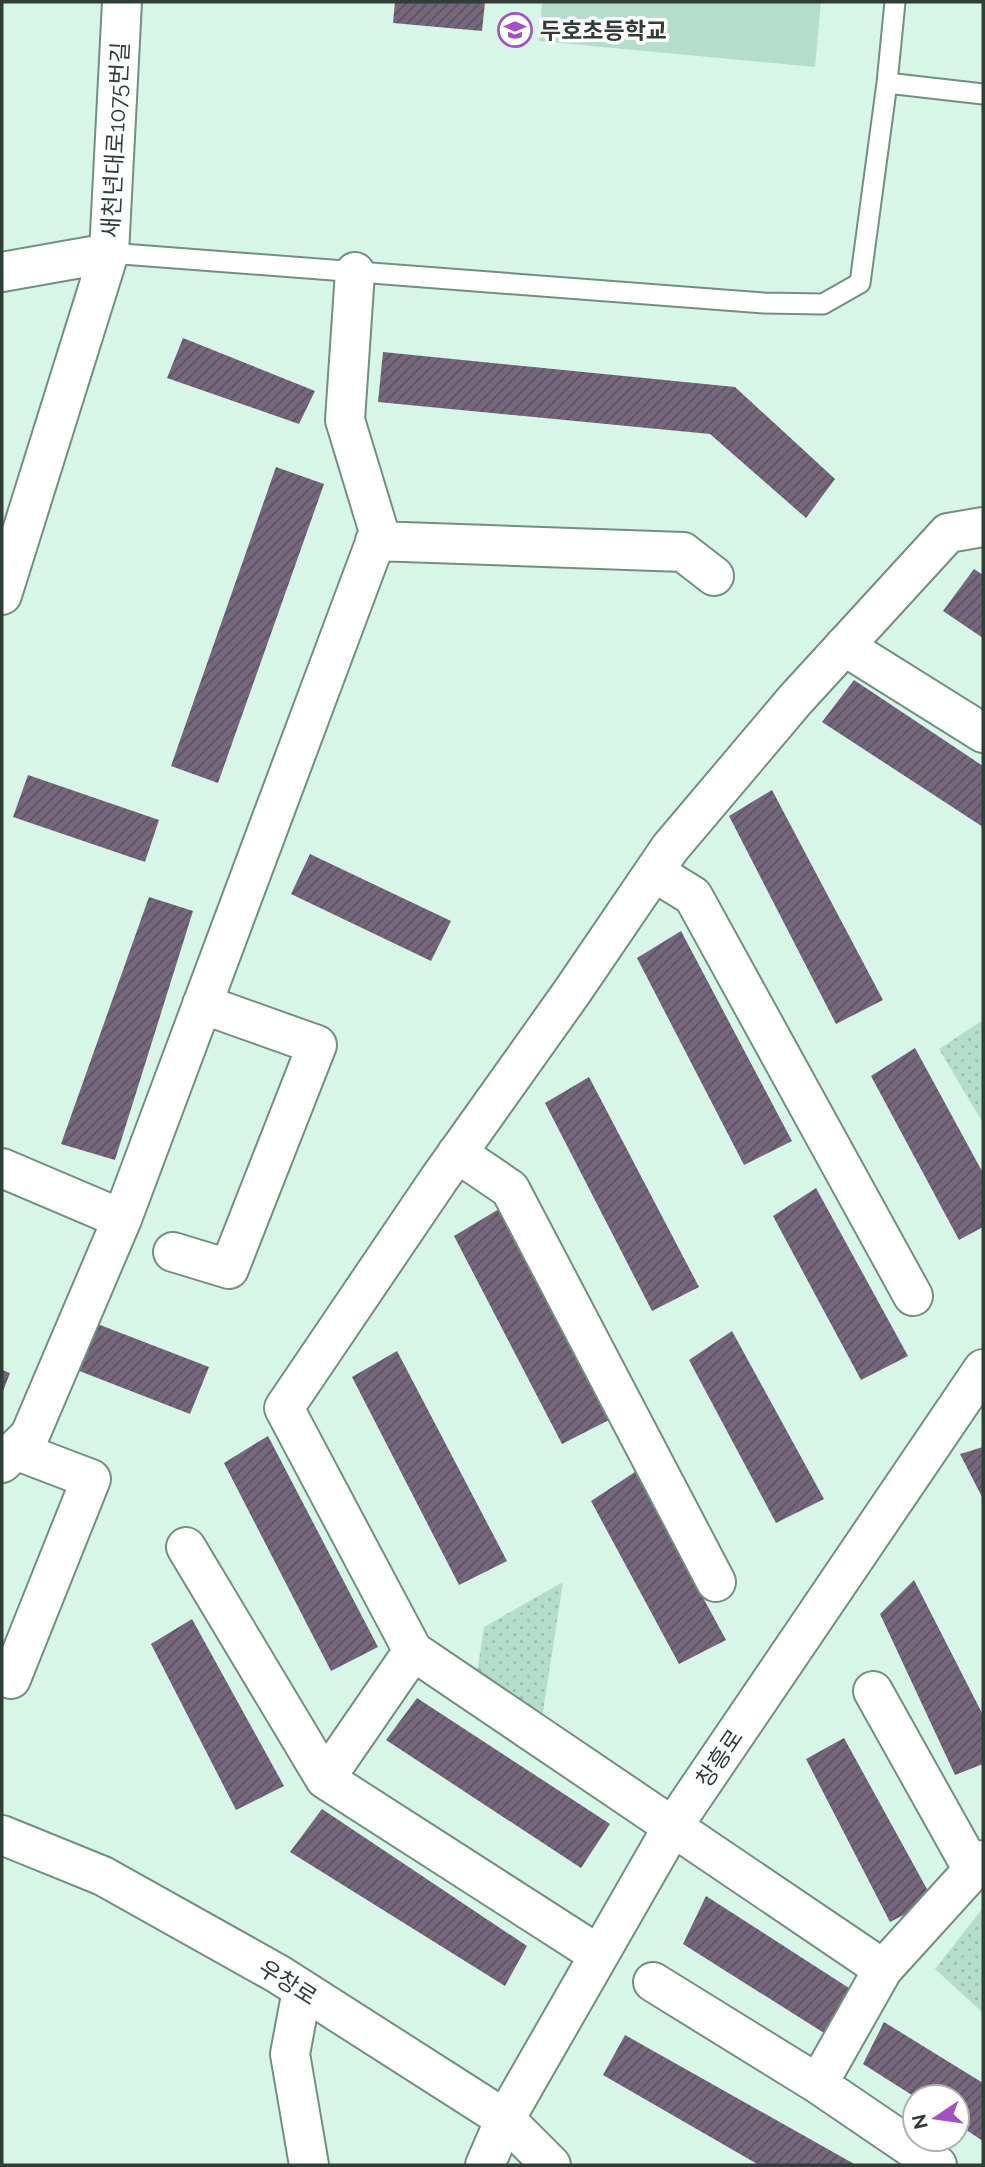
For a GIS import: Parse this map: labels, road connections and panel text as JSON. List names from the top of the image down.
{
  "streets": {
    "street": ["새천년대로1075번길", "창흥로", "우창로"]
  },
  "crossings": [
    ["창흥로", "우창로"]
  ],
  "places": {
    "school or university": ["두호초등학교"]
  },
  "north": "left"
}
